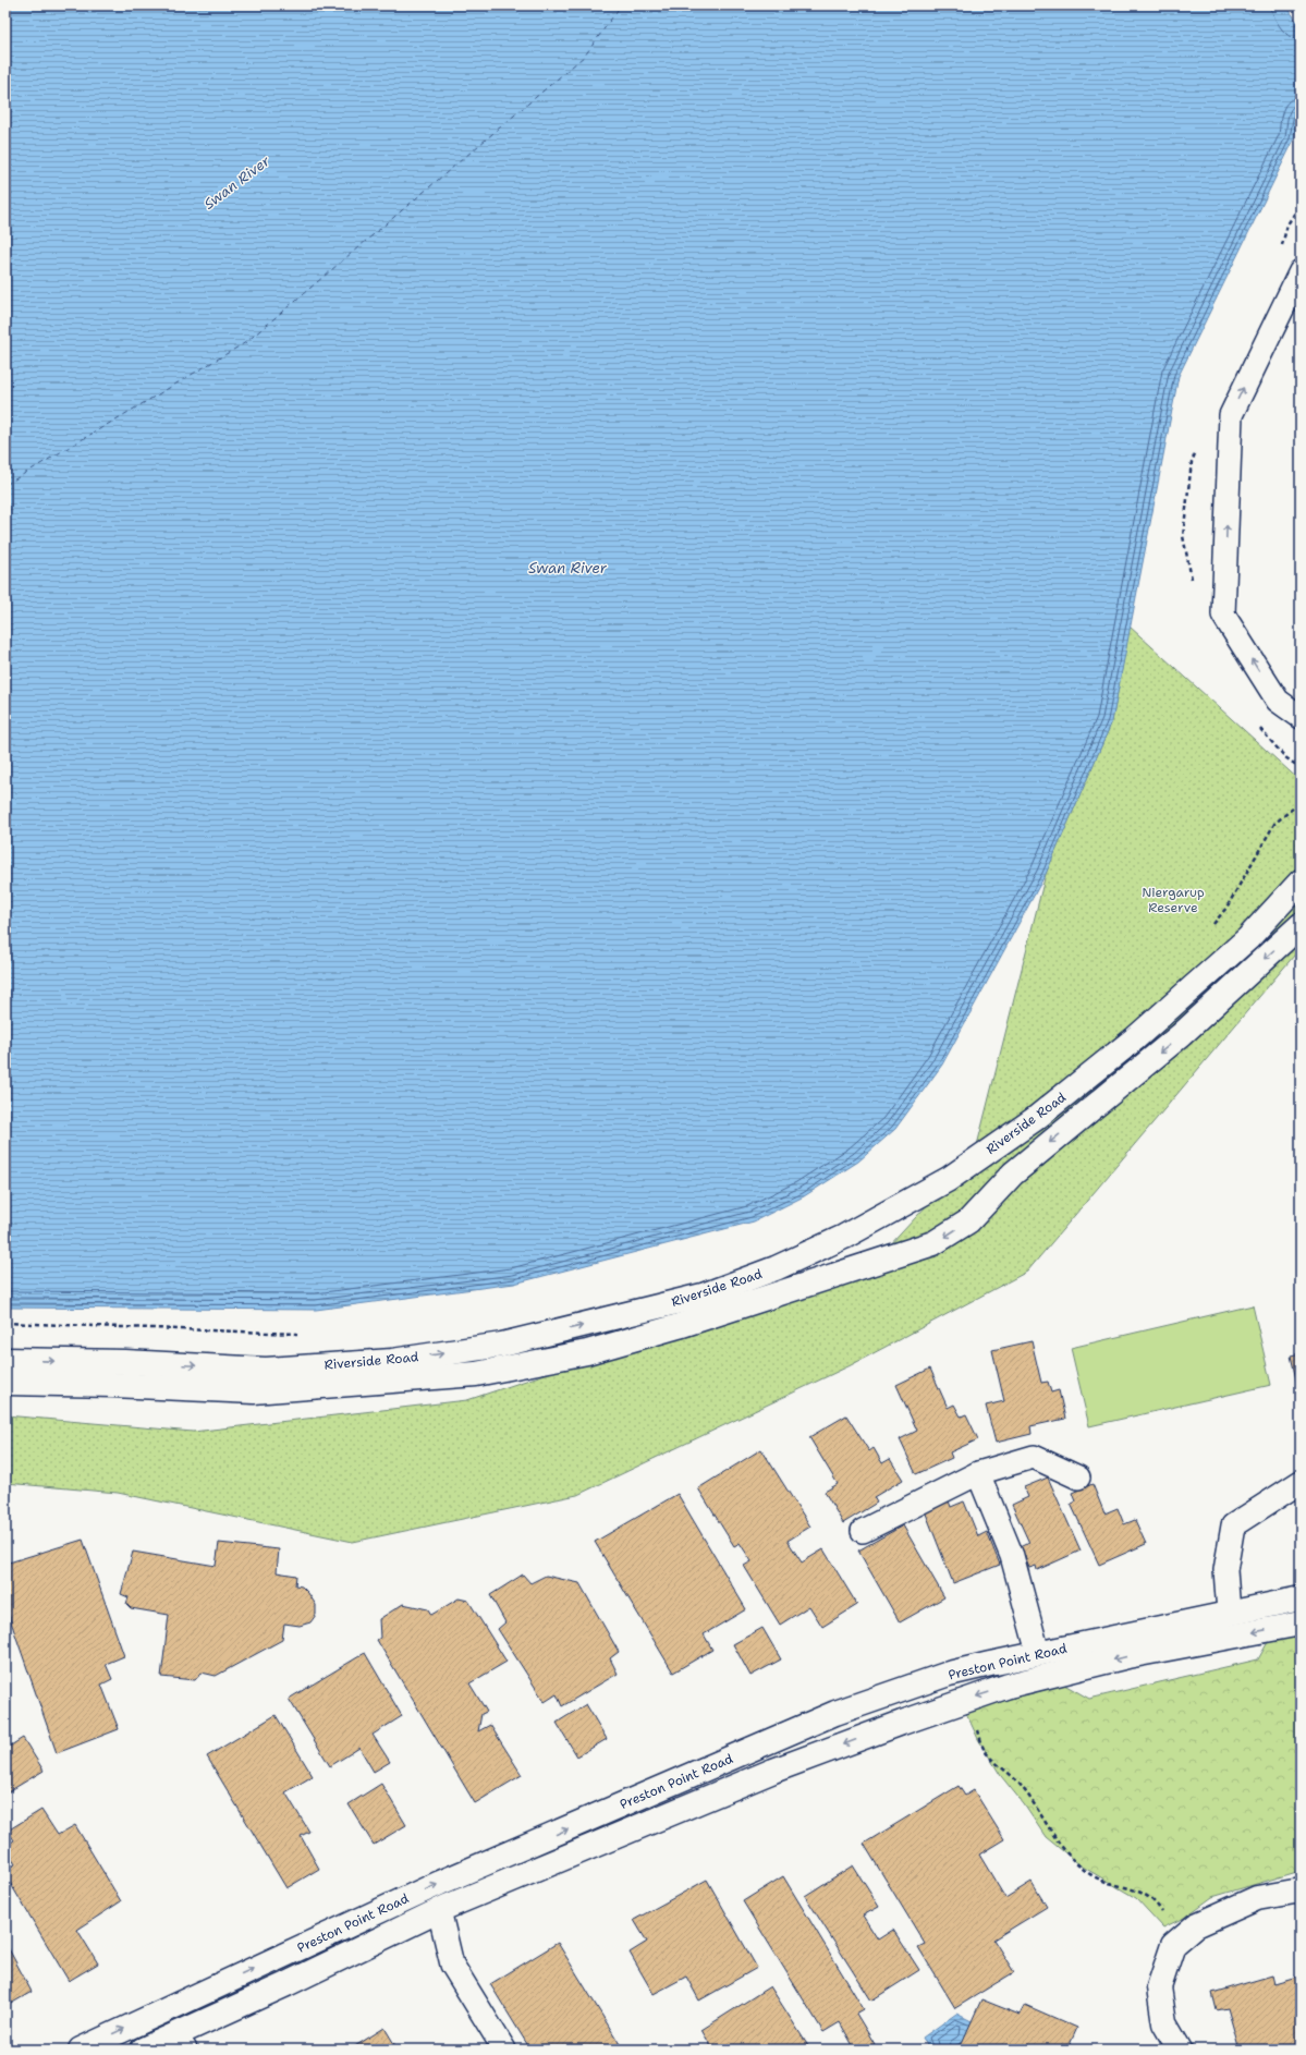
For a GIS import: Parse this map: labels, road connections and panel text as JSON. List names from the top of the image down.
{
  "streets": {
    "street": ["Riverside Road", "Preston Point Road"]
  },
  "water": ["Swan River"],
  "parks": ["Niergarup Reserve"]
}
